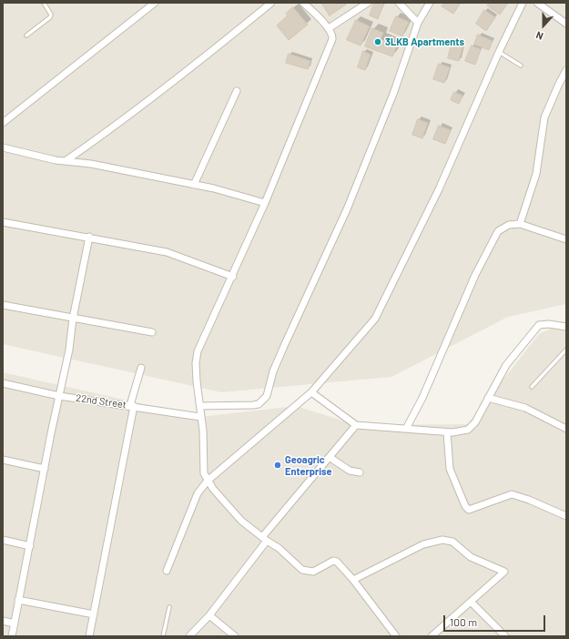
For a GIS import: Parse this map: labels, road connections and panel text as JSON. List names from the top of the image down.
{
  "streets": {
    "street": ["22nd Street"]
  },
  "places": ["3LKB Apartments", "Geoagric Enterprise"],
  "scale_bar": "100 m",
  "north": "bottom"
}
